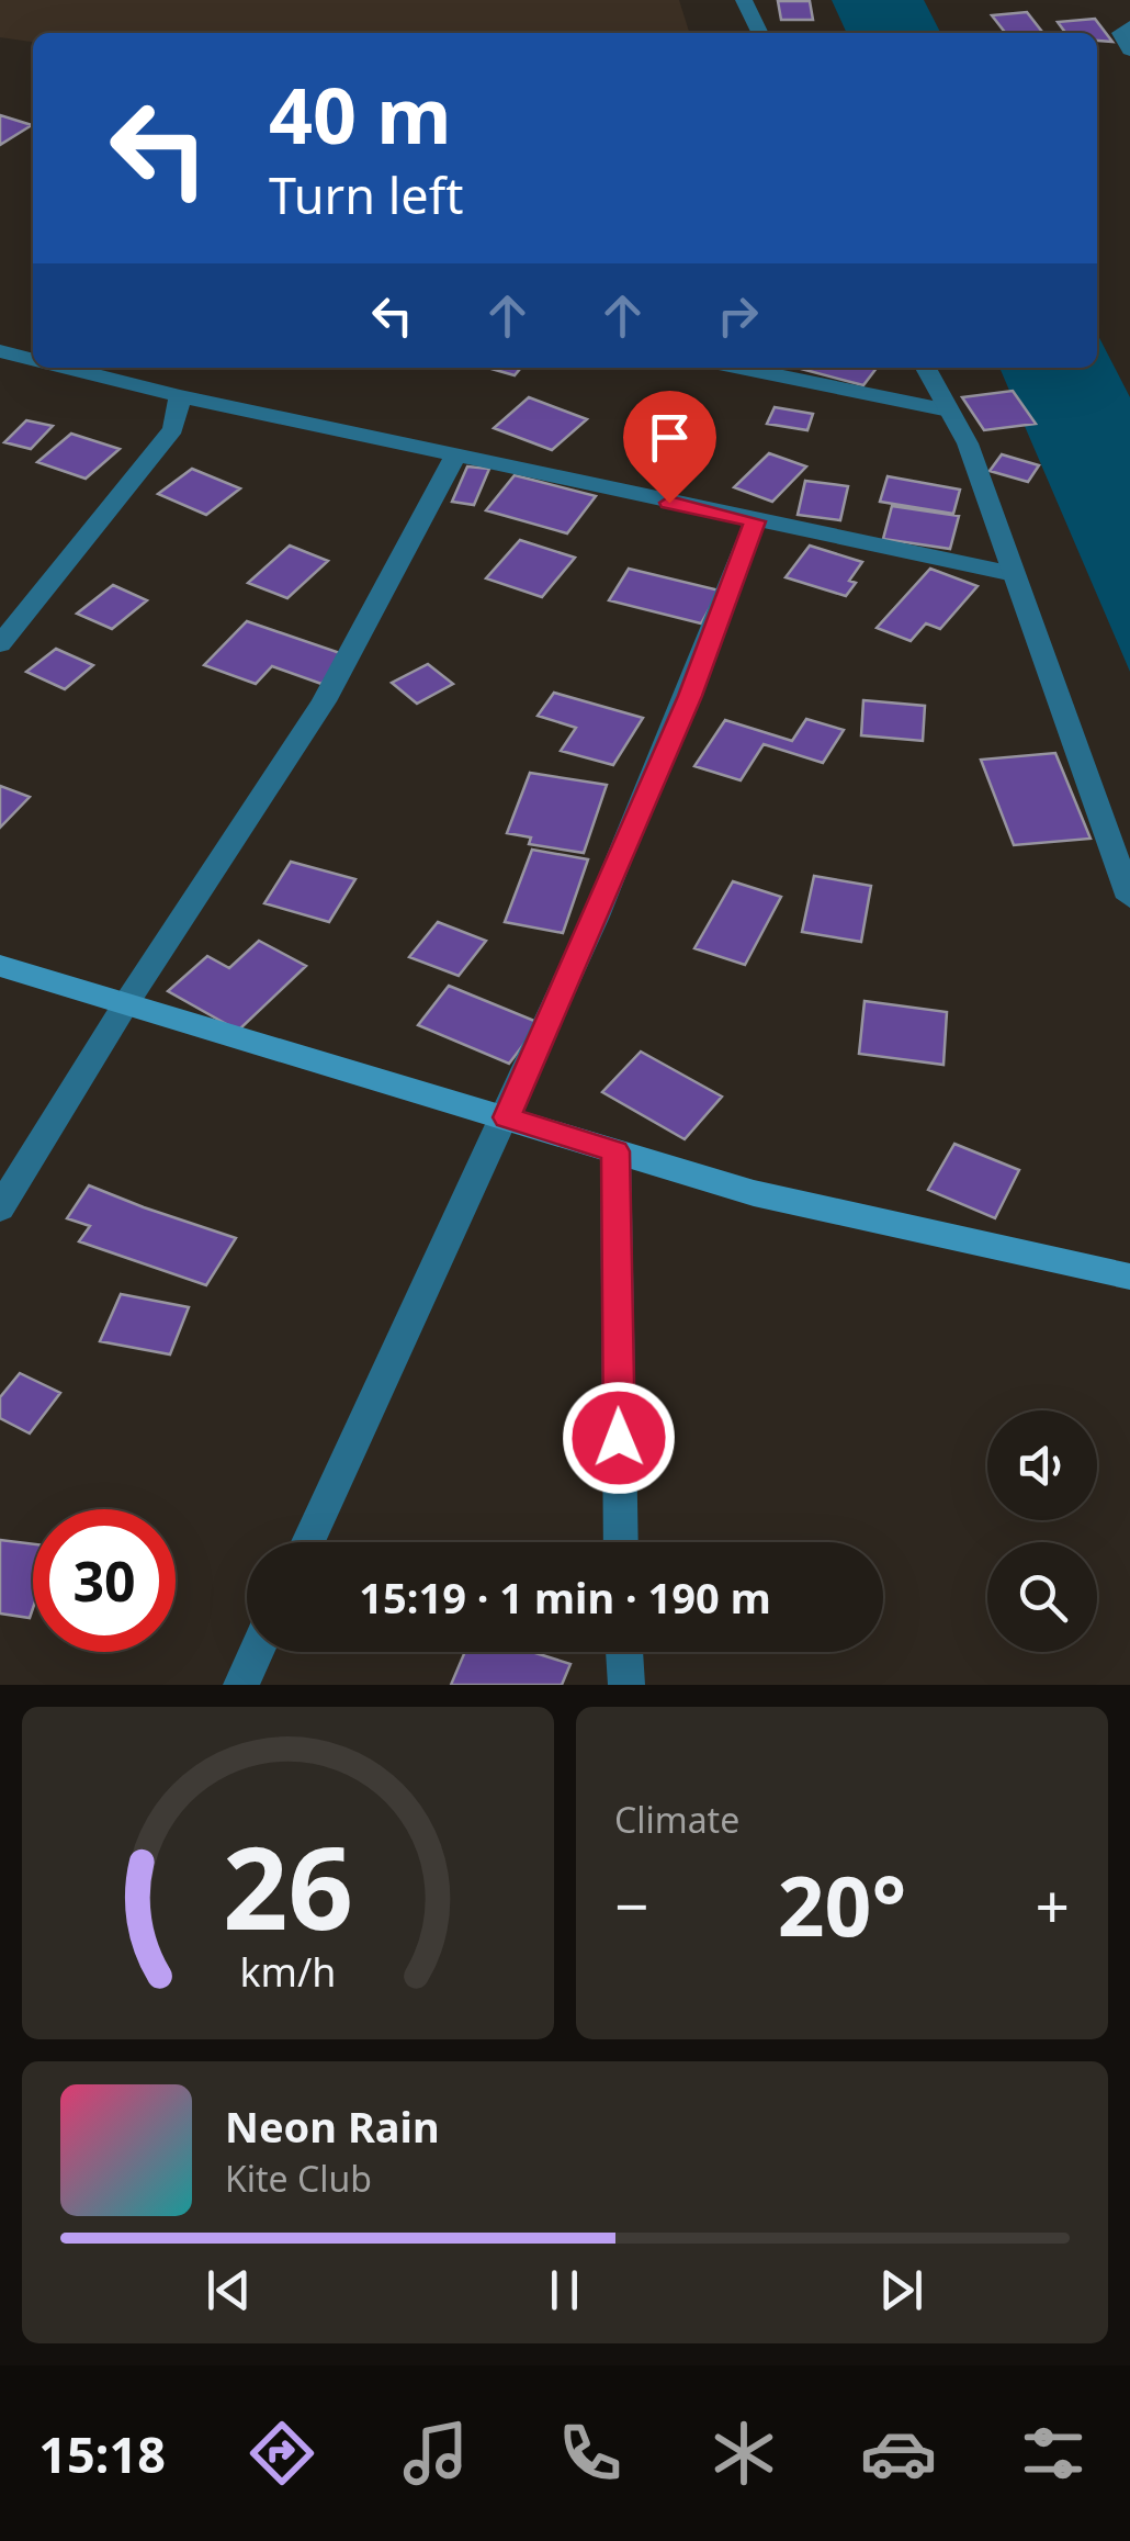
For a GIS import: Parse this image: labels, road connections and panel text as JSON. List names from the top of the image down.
{
  "page": {
    "turn": ["40 m", "Turn left"],
    "limit": "30",
    "trip": "15:19 · 1 min · 190 m",
    "tile": "Climate",
    "heat": ["−", "20°", "+"],
    "song": ["Neon Rain", "Kite Club"],
    "tabs": "15:18",
    "gauge": ["26", "km/h"]
  }
}
